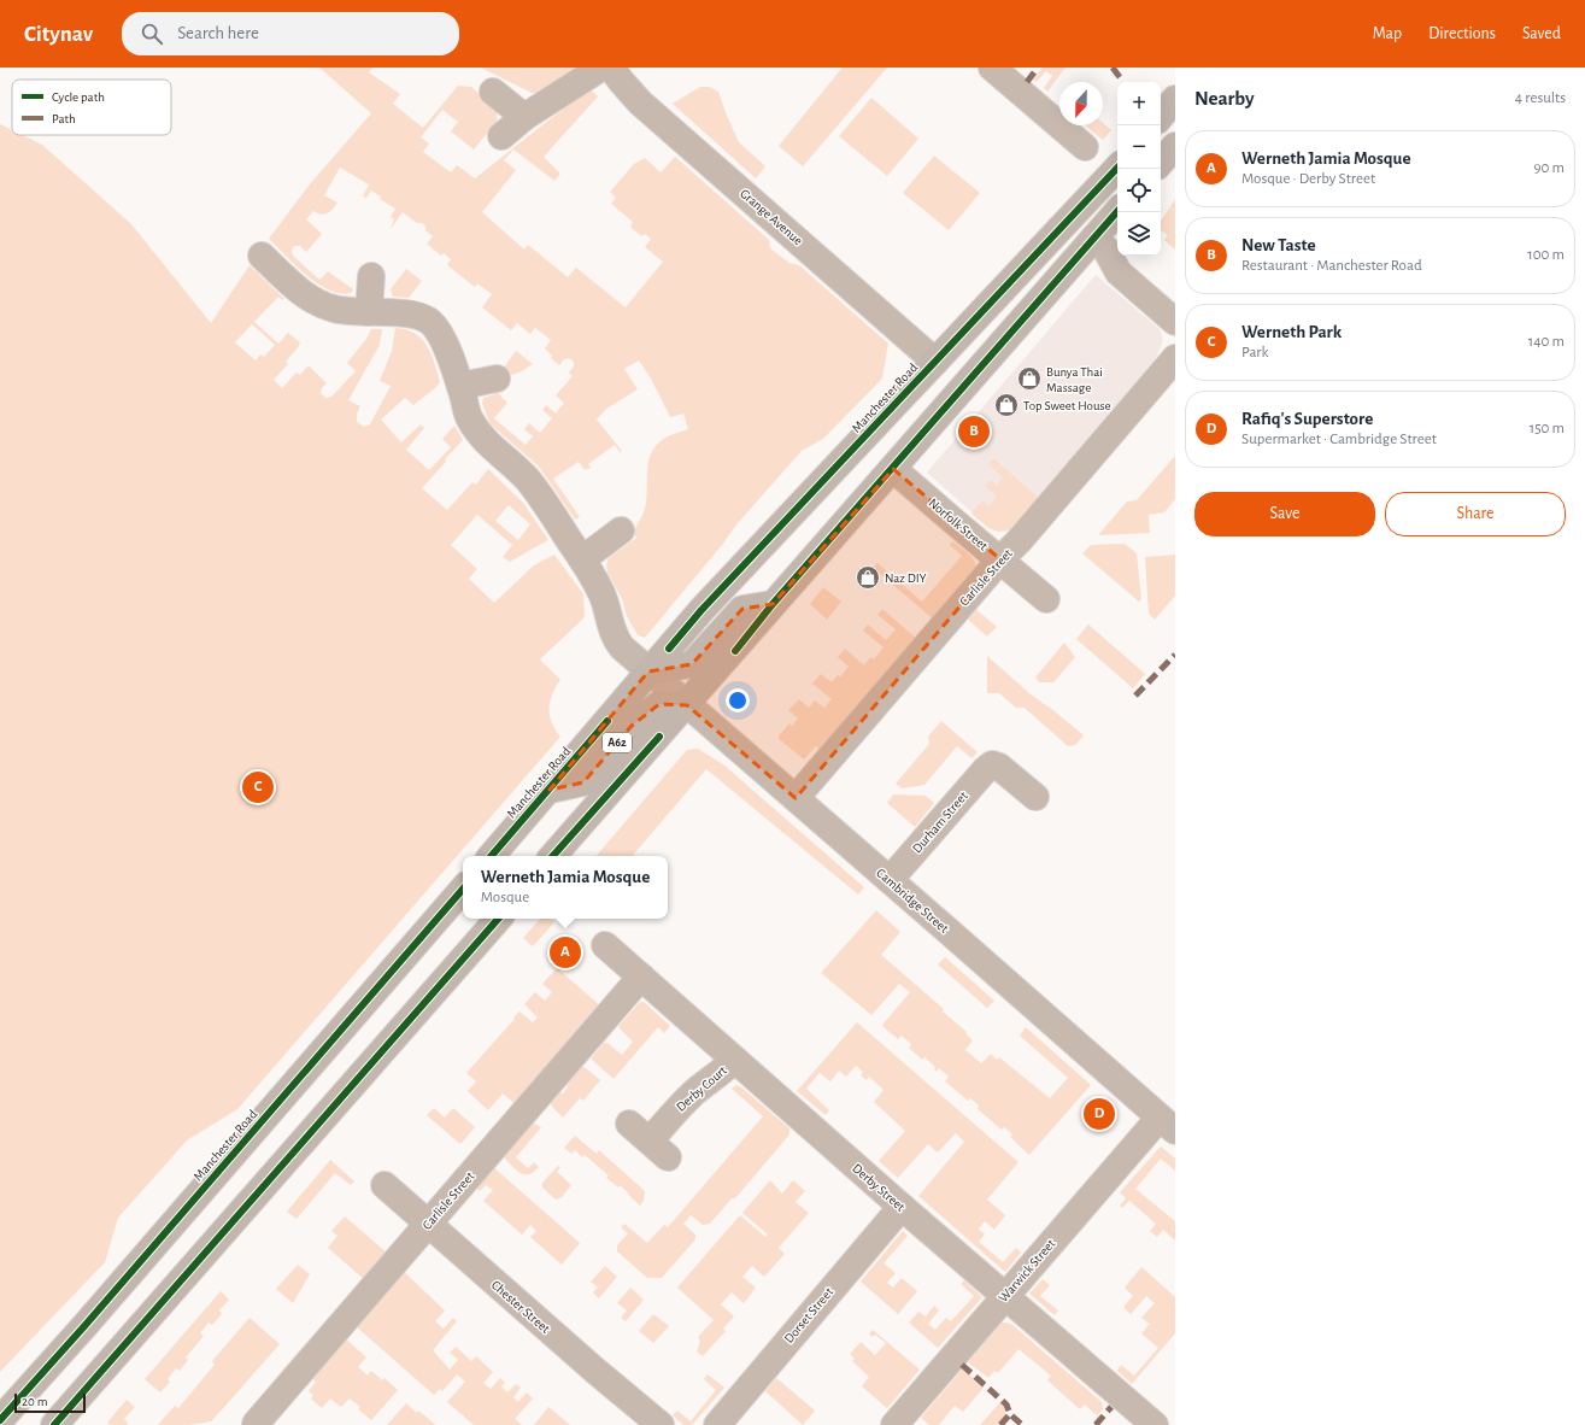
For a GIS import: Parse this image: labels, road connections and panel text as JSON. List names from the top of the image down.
{
  "streets": {
    "highway": ["Manchester Road", "A62"],
    "street": [
      "Grange Avenue",
      "Norfolk Street",
      "Carlisle Street",
      "Durham Street",
      "Cambridge Street",
      "Derby Court",
      "Derby Street",
      "Warwick Street",
      "Chester Street",
      "Dorset Street"
    ]
  },
  "crossings": [
    ["Grange Avenue", "Manchester Road"],
    ["Manchester Road", "A62"],
    ["Manchester Road", "Cambridge Street"],
    ["Norfolk Street", "Carlisle Street"],
    ["Norfolk Street", "A62"],
    ["Carlisle Street", "Cambridge Street"],
    ["Carlisle Street", "Derby Street"],
    ["Carlisle Street", "Chester Street"],
    ["A62", "Cambridge Street"],
    ["Durham Street", "Cambridge Street"],
    ["Cambridge Street", "Warwick Street"],
    ["Derby Court", "Derby Street"],
    ["Derby Street", "Warwick Street"],
    ["Derby Street", "Dorset Street"]
  ],
  "places": {
    "shop": ["Bunya Thai Massage", "Top Sweet House", "Naz DIY"]
  },
  "legend": ["Cycle path", "Path"],
  "scale_bar": "20 m",
  "north": "bottom",
  "page": {
    "header": "Citynav",
    "search": "Search here",
    "nav": ["Map", "Directions", "Saved"],
    "heading": ["Nearby", "4 results"],
    "map_buttons": ["+", "−"],
    "list": [
      {
        "mark": "A",
        "name": "Werneth Jamia Mosque",
        "note": "Mosque · Derby Street",
        "value": "90 m"
      },
      {
        "mark": "B",
        "name": "New Taste",
        "note": "Restaurant · Manchester Road",
        "value": "100 m"
      },
      {
        "mark": "C",
        "name": "Werneth Park",
        "note": "Park",
        "value": "140 m"
      },
      {
        "mark": "D",
        "name": "Rafiq's Superstore",
        "note": "Supermarket · Cambridge Street",
        "value": "150 m"
      }
    ],
    "pins": [
      "B",
      "C",
      "A",
      "D"
    ],
    "buttons": ["Save", "Share"],
    "popup": ["Werneth Jamia Mosque", "Mosque"],
    "scale": "20 m"
  }
}
